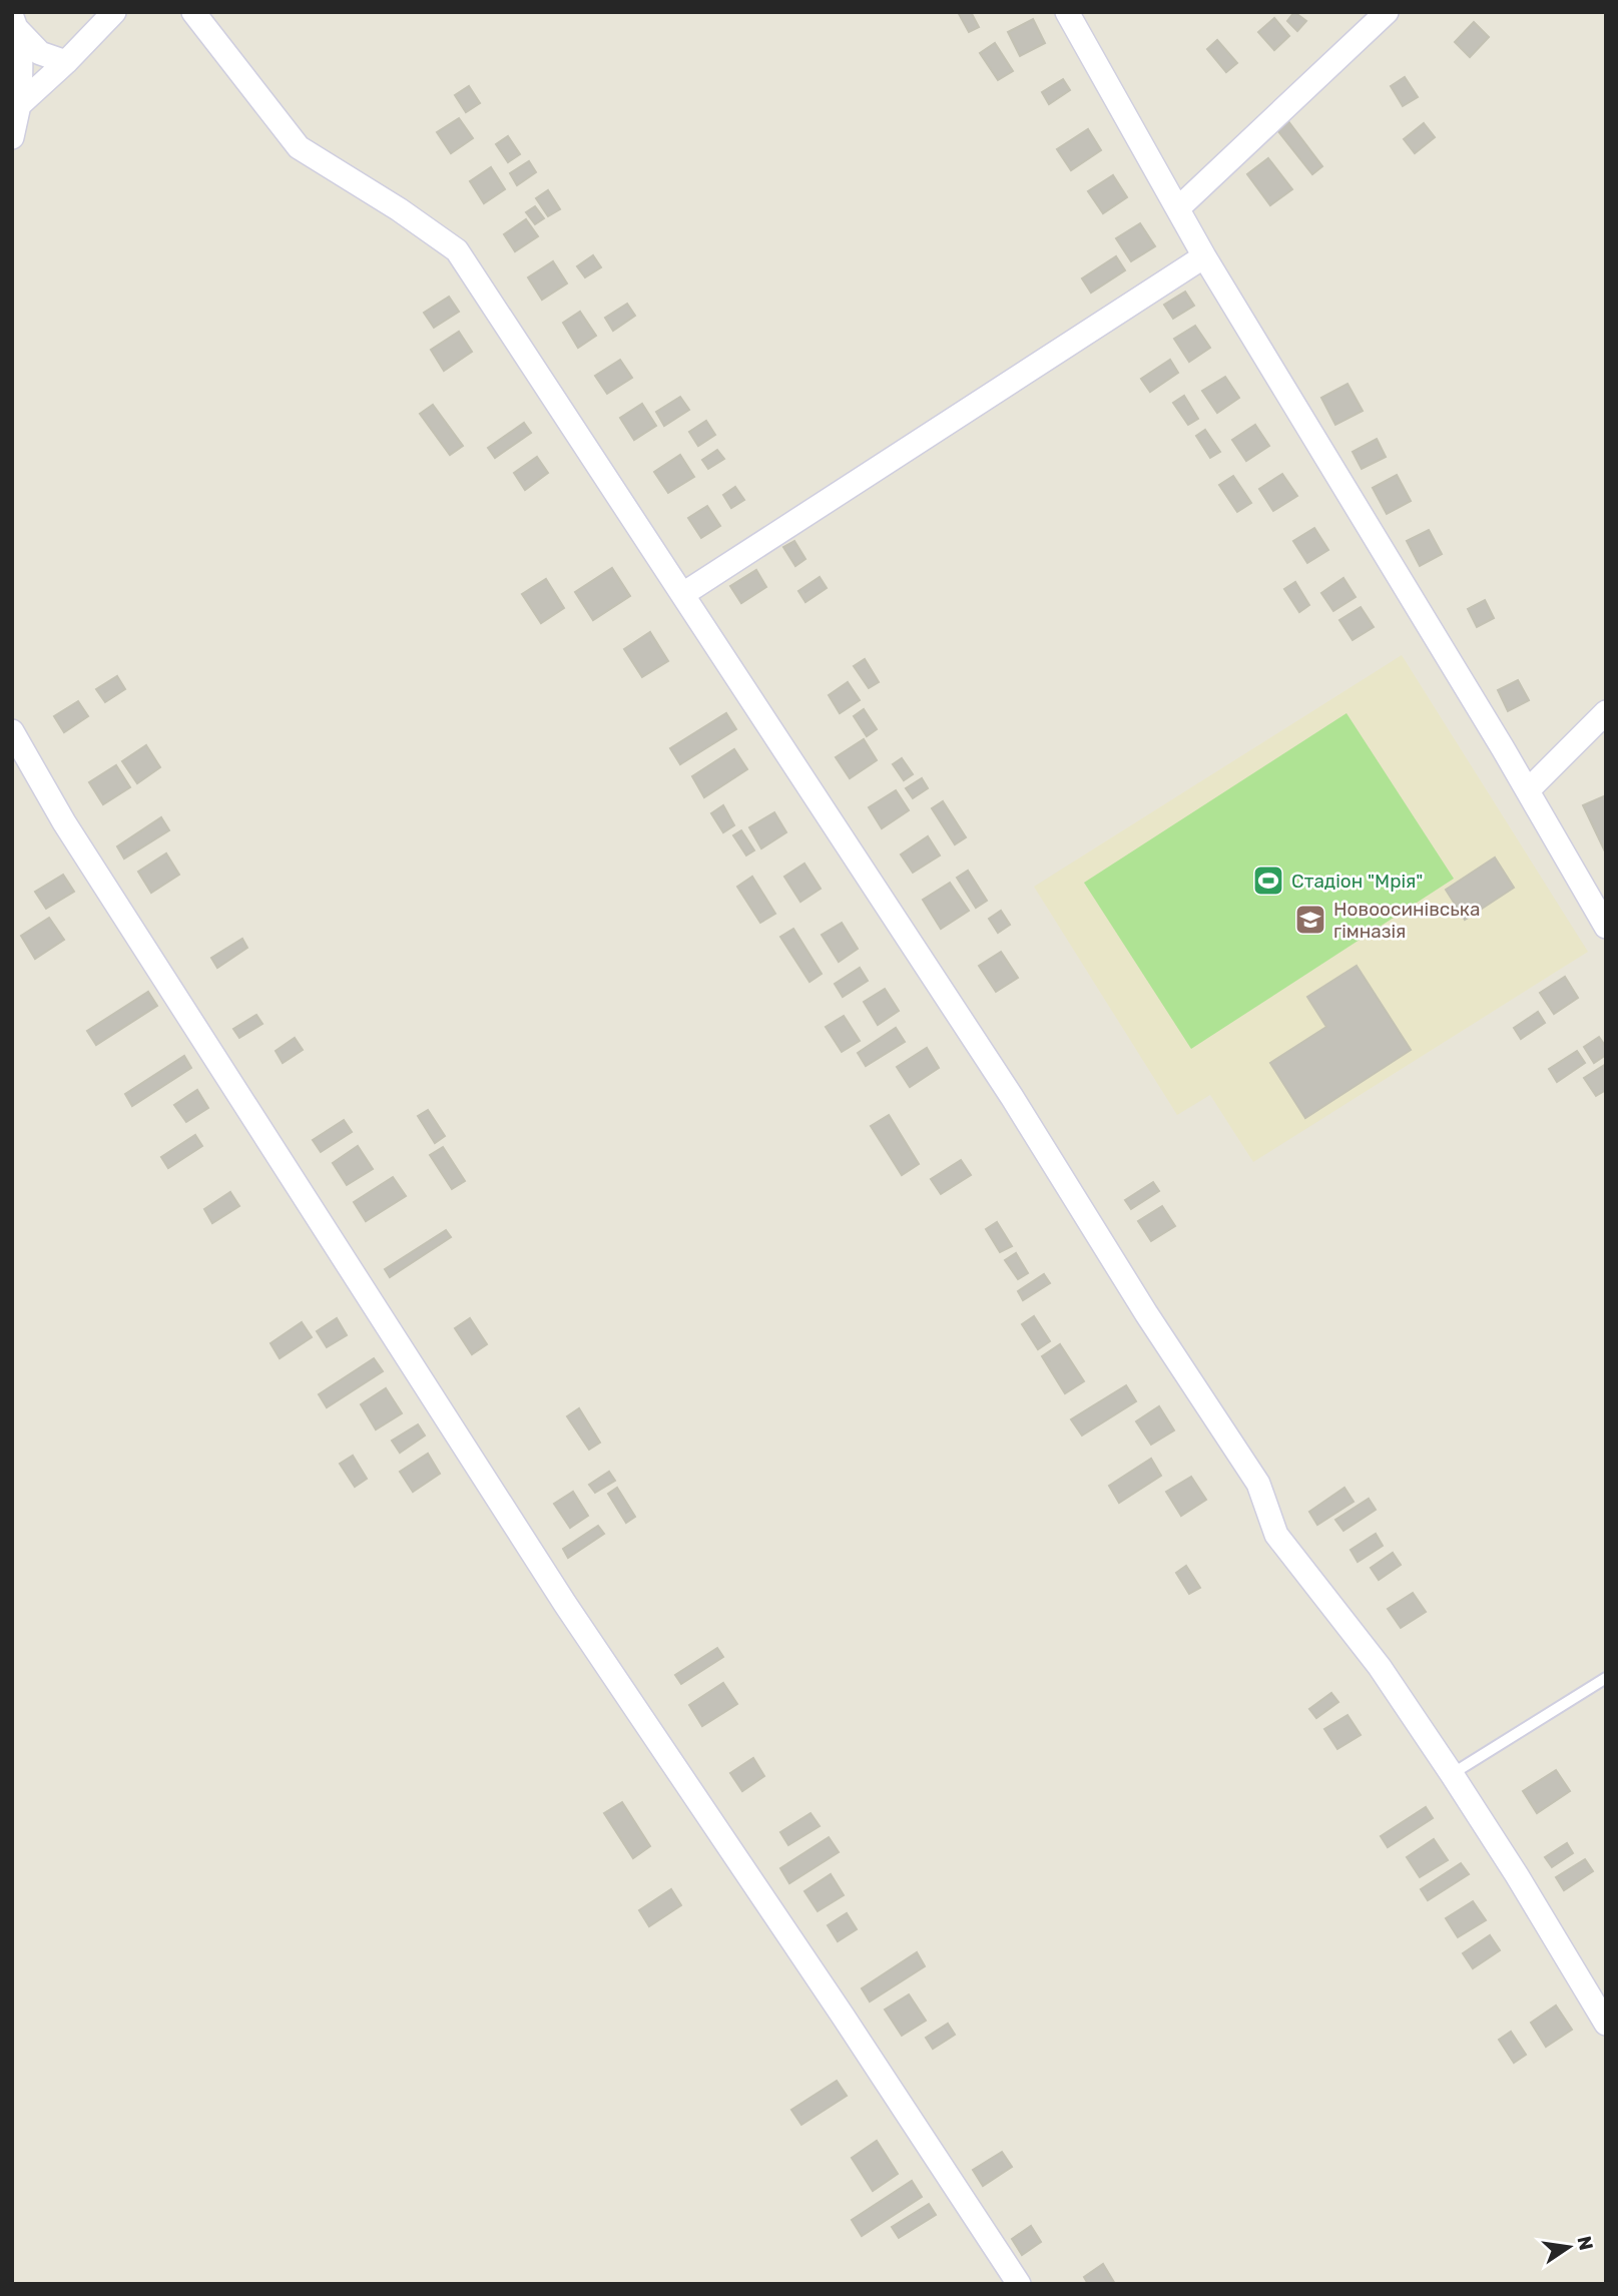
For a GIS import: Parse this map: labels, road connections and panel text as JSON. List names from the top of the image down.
{
  "places": {
    "sports": ["Стадіон \"Мрія\""],
    "school or university": ["Новоосинівська гімназія"]
  },
  "north": "right"
}
